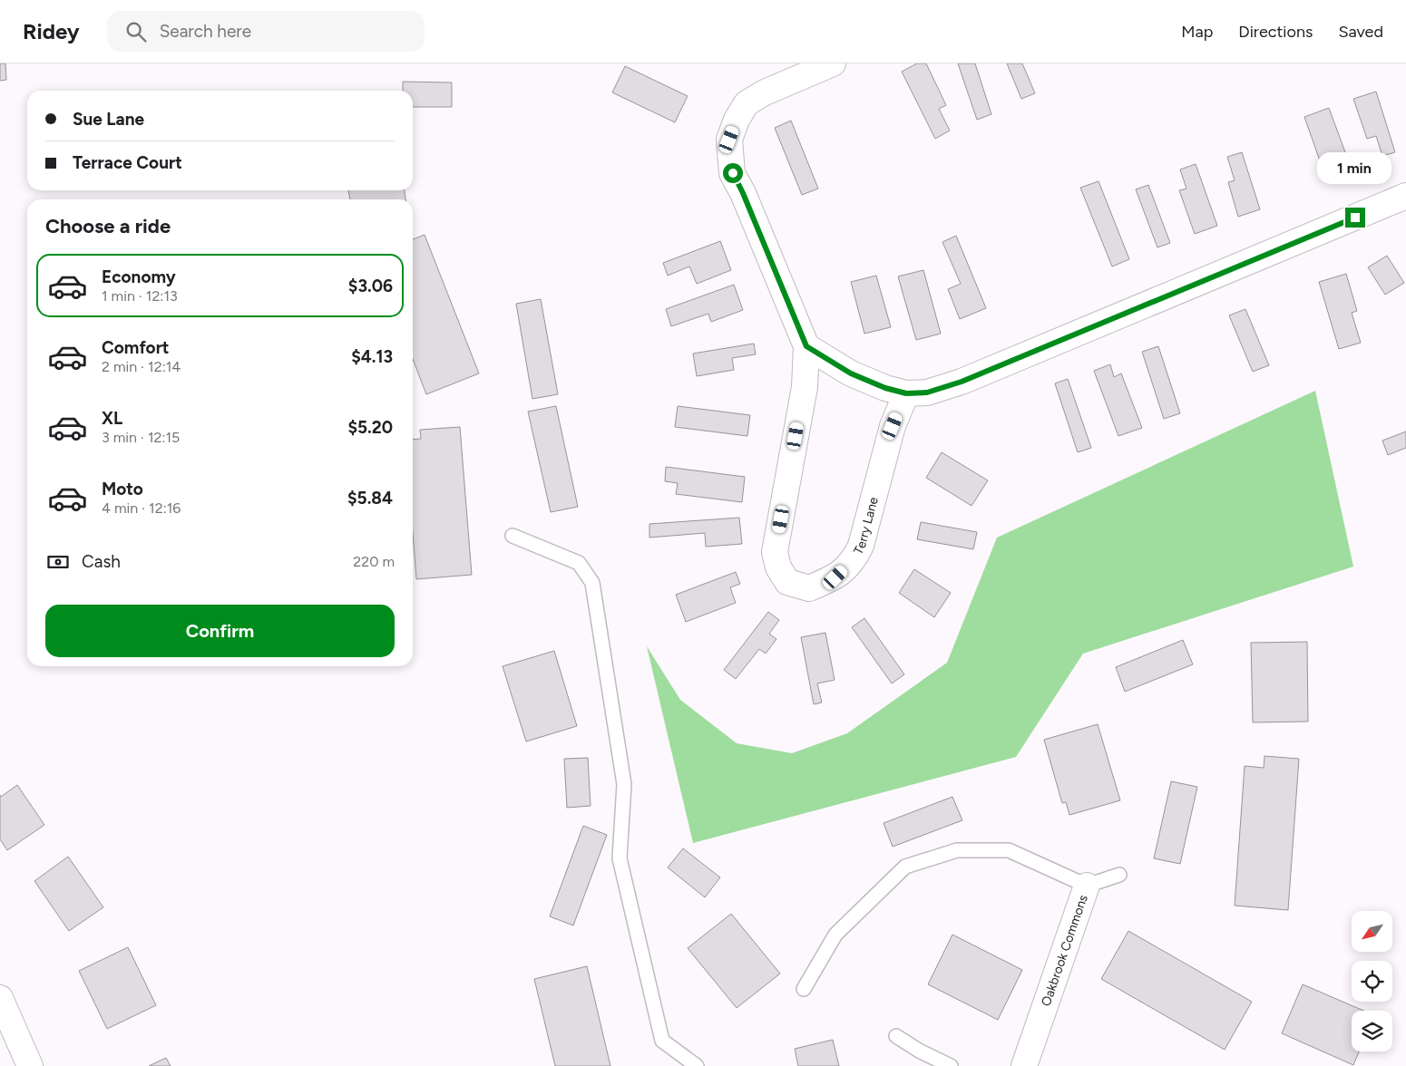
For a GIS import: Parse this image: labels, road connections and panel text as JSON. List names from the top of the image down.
{
  "streets": {
    "street": ["Terry Lane", "Oakbrook Commons"]
  },
  "north": "bottom left",
  "page": {
    "header": "Ridey",
    "search": "Search here",
    "nav": ["Map", "Directions", "Saved"],
    "banner": ["Sue Lane", "Terrace Court"],
    "bubble": "1 min",
    "heading": "Choose a ride",
    "list": [
      {
        "name": "Economy",
        "note": "1 min · 12:13",
        "value": "$3.06"
      },
      {
        "name": "Comfort",
        "note": "2 min · 12:14",
        "value": "$4.13"
      },
      {
        "name": "XL",
        "note": "3 min · 12:15",
        "value": "$5.20"
      },
      {
        "name": "Moto",
        "note": "4 min · 12:16",
        "value": "$5.84"
      }
    ],
    "pay": ["Cash", "220 m"],
    "buttons": "Confirm"
  }
}
